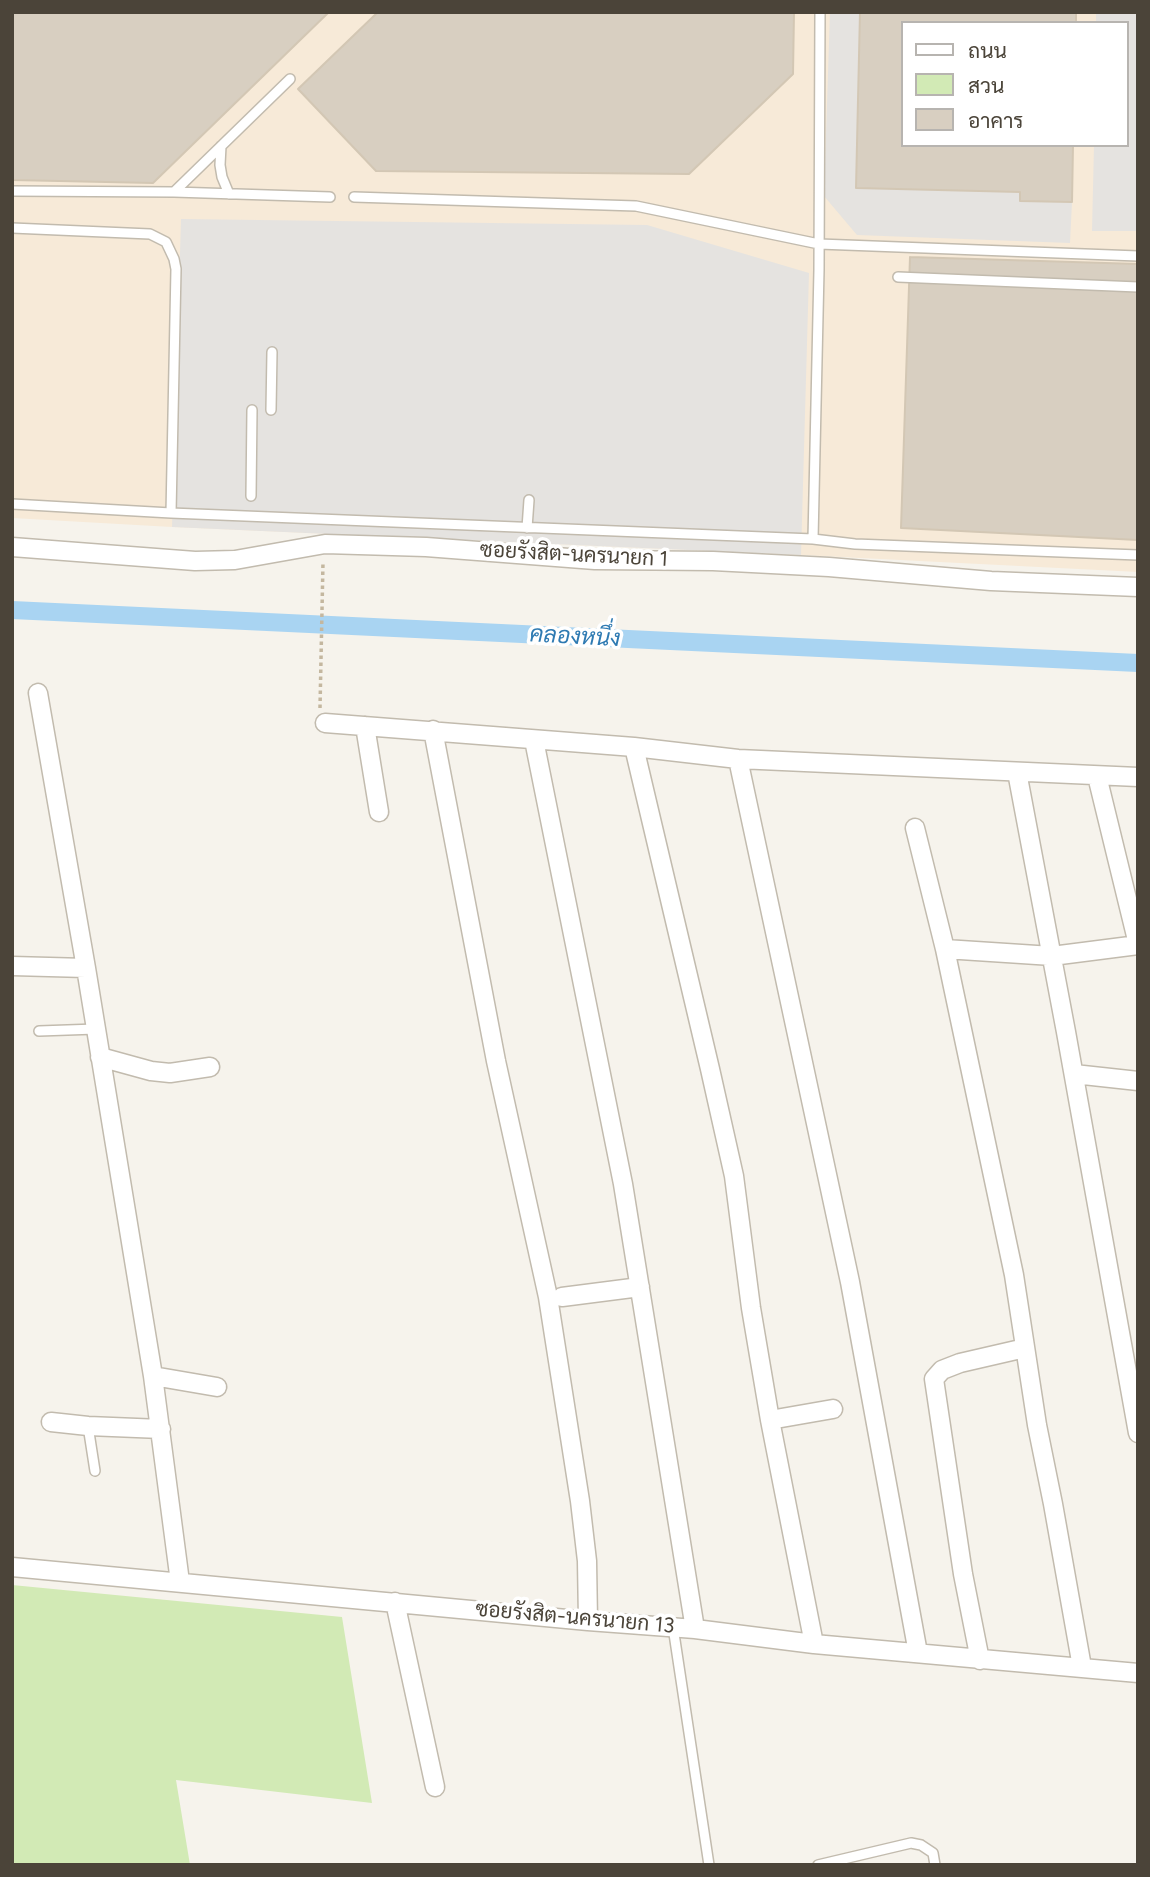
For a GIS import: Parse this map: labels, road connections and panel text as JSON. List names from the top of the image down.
{
  "streets": {
    "street": ["ซอยรังสิต-นครนายก 1", "ซอยรังสิต-นครนายก 13"]
  },
  "water": ["คลองหนึ่ง"],
  "legend": ["ถนน", "สวน", "อาคาร"]
}
